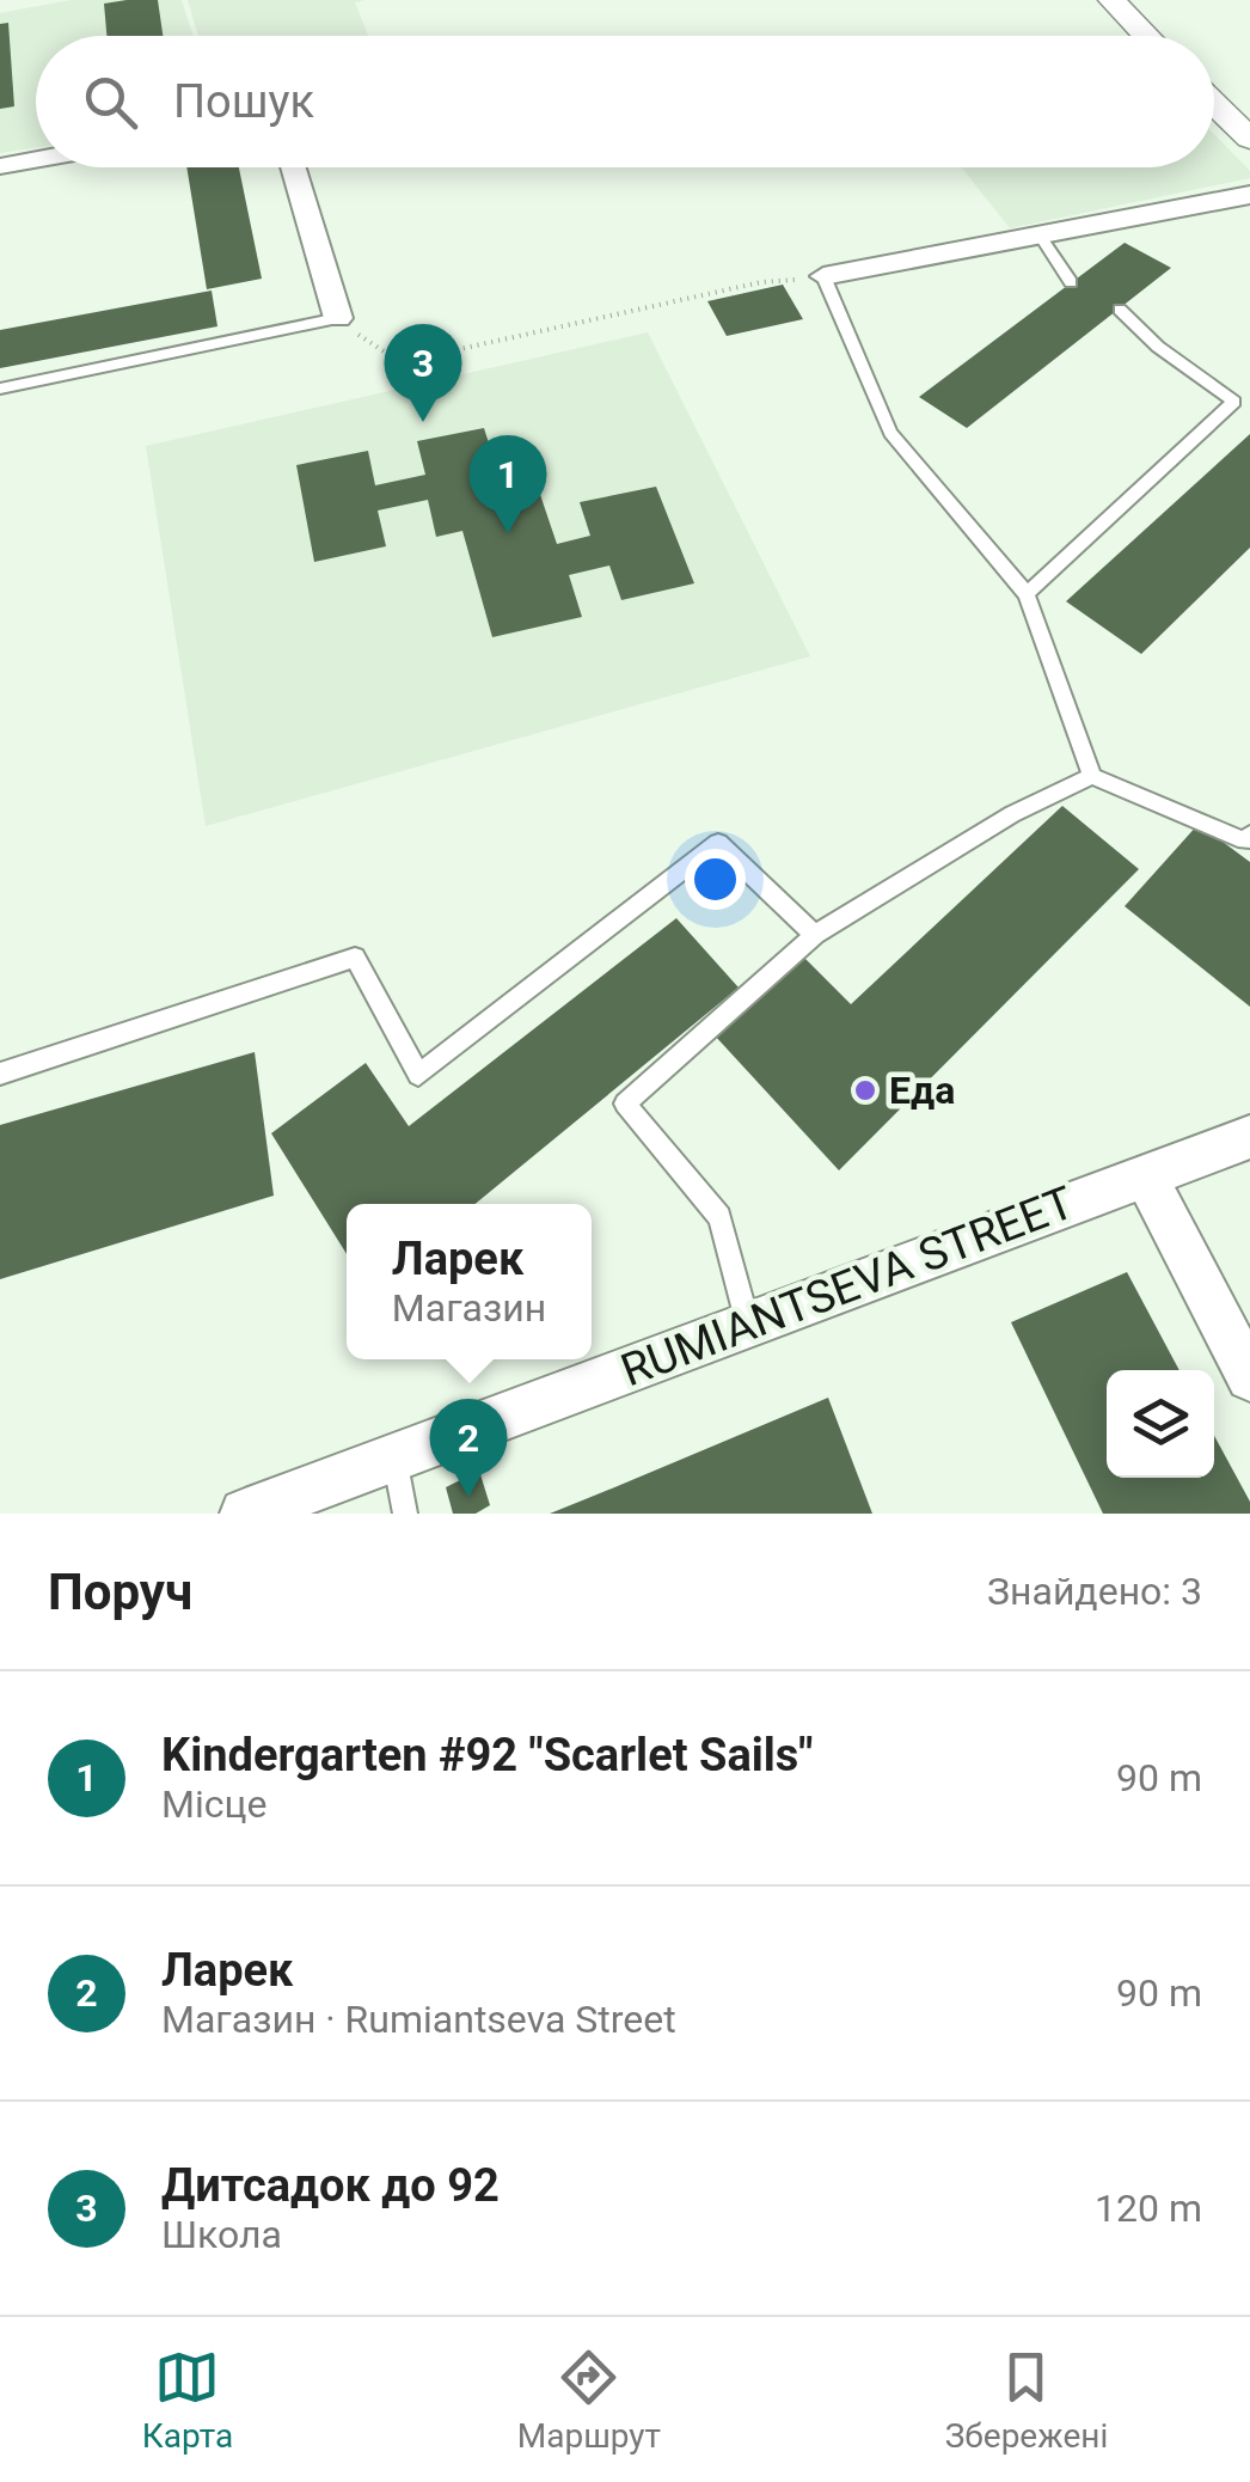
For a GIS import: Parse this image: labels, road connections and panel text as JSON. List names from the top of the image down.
{
  "streets": {
    "street": ["RUMIANTSEVA STREET"]
  },
  "places": ["Еда"],
  "page": {
    "search": "Пошук",
    "pins": ["3", "1", "2"],
    "popup": ["Ларек", "Магазин"],
    "heading": ["Поруч", "Знайдено: 3"],
    "list": [
      {
        "mark": "1",
        "name": "Kindergarten #92 \"Scarlet Sails\"",
        "note": "Місце",
        "value": "90 m"
      },
      {
        "mark": "2",
        "name": "Ларек",
        "note": "Магазин · Rumiantseva Street",
        "value": "90 m"
      },
      {
        "mark": "3",
        "name": "Дитсадок до 92",
        "note": "Школа",
        "value": "120 m"
      }
    ],
    "nav": ["Карта", "Маршрут", "Збережені"]
  }
}
